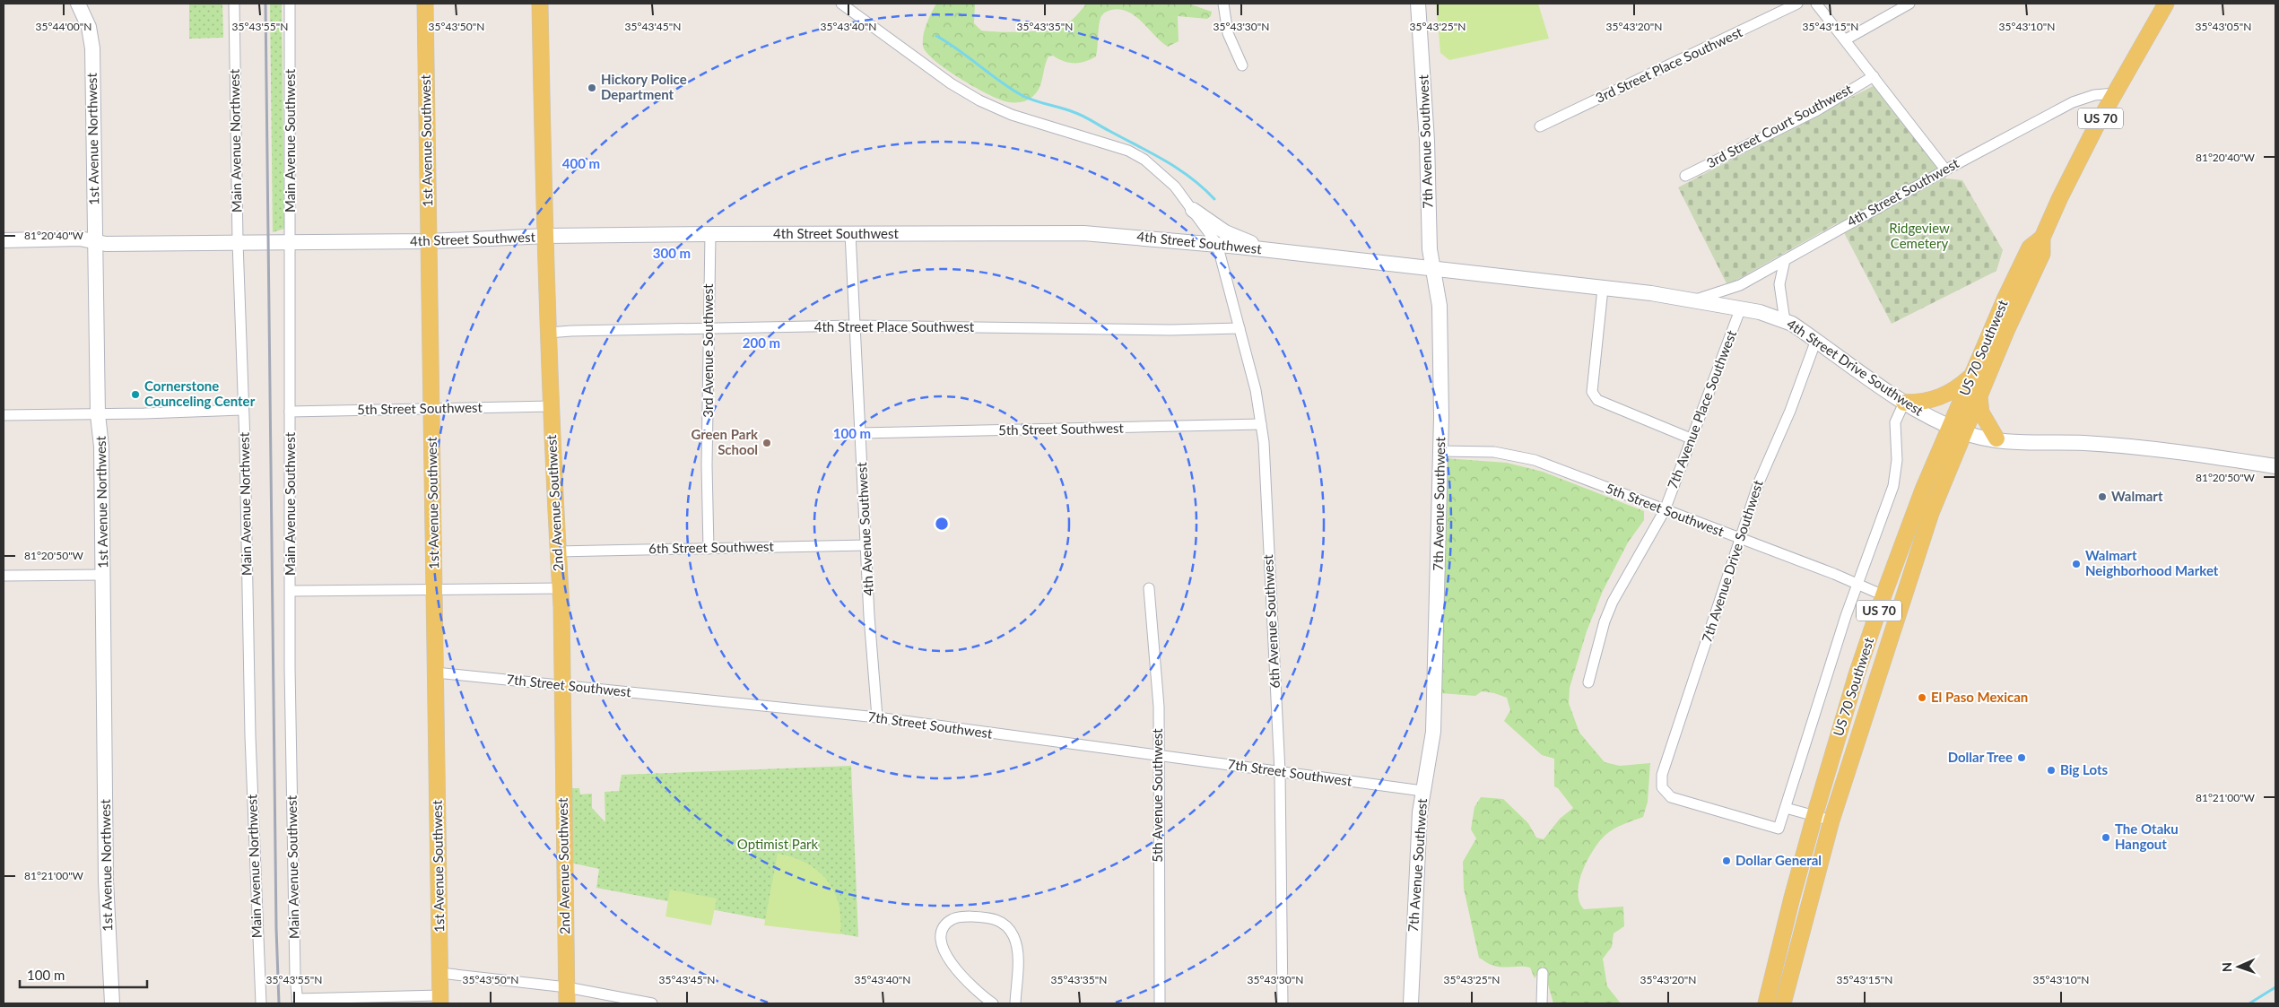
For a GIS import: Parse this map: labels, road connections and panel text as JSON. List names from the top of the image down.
{
  "streets": {
    "main road": [
      "US 70",
      "1st Avenue Northwest",
      "1st Avenue Southwest",
      "7th Avenue Southwest",
      "4th Street Southwest",
      "US 70 Southwest",
      "4th Street Drive Southwest",
      "2nd Avenue Southwest"
    ],
    "street": [
      "3rd Street Place Southwest",
      "3rd Street Court Southwest",
      "Main Avenue Northwest",
      "Main Avenue Southwest",
      "4th Street Place Southwest",
      "3rd Avenue Southwest",
      "5th Street Southwest",
      "7th Avenue Place Southwest",
      "4th Avenue Southwest",
      "6th Street Southwest",
      "7th Avenue Drive Southwest",
      "6th Avenue Southwest",
      "7th Street Southwest",
      "5th Avenue Southwest"
    ]
  },
  "crossings": [
    ["1st Avenue Northwest", "4th Street Southwest"],
    ["Main Avenue Northwest", "4th Street Southwest"],
    ["Main Avenue Southwest", "4th Street Southwest"],
    ["Main Avenue Southwest", "5th Street Southwest"],
    ["1st Avenue Southwest", "4th Street Southwest"],
    ["1st Avenue Southwest", "5th Street Southwest"],
    ["1st Avenue Southwest", "7th Street Southwest"],
    ["7th Avenue Southwest", "4th Street Southwest"],
    ["7th Avenue Southwest", "4th Street Drive Southwest"],
    ["7th Avenue Southwest", "5th Street Southwest"],
    ["7th Avenue Southwest", "7th Street Southwest"],
    ["4th Street Southwest", "US 70 Southwest"],
    ["4th Street Southwest", "3rd Avenue Southwest"],
    ["4th Street Southwest", "4th Street Drive Southwest"],
    ["4th Street Southwest", "2nd Avenue Southwest"],
    ["4th Street Southwest", "4th Avenue Southwest"],
    ["4th Street Southwest", "6th Avenue Southwest"],
    ["4th Street Place Southwest", "3rd Avenue Southwest"],
    ["4th Street Place Southwest", "2nd Avenue Southwest"],
    ["4th Street Place Southwest", "4th Avenue Southwest"],
    ["4th Street Place Southwest", "6th Avenue Southwest"],
    ["US 70 Southwest", "4th Street Drive Southwest"],
    ["US 70 Southwest", "5th Street Southwest"],
    ["3rd Avenue Southwest", "6th Street Southwest"],
    ["4th Street Drive Southwest", "7th Avenue Place Southwest"],
    ["4th Street Drive Southwest", "7th Avenue Drive Southwest"],
    ["5th Street Southwest", "7th Avenue Place Southwest"],
    ["5th Street Southwest", "2nd Avenue Southwest"],
    ["5th Street Southwest", "4th Avenue Southwest"],
    ["5th Street Southwest", "7th Avenue Drive Southwest"],
    ["5th Street Southwest", "6th Avenue Southwest"],
    ["2nd Avenue Southwest", "6th Street Southwest"],
    ["2nd Avenue Southwest", "7th Street Southwest"],
    ["4th Avenue Southwest", "6th Street Southwest"],
    ["4th Avenue Southwest", "7th Street Southwest"],
    ["6th Avenue Southwest", "7th Street Southwest"],
    ["7th Street Southwest", "5th Avenue Southwest"]
  ],
  "parks": ["Ridgeview Cemetery", "Optimist Park"],
  "places": [
    "Hickory Police Department",
    "Cornerstone Counceling Center",
    "Green Park School",
    "Walmart",
    "Walmart Neighborhood Market",
    "El Paso Mexican",
    "Dollar Tree",
    "Big Lots",
    "The Otaku Hangout",
    "Dollar General"
  ],
  "scale_bar": "100 m",
  "north": "left",
  "coordinates": [
    "35°44'00\"N",
    "35°43'55\"N",
    "35°43'50\"N",
    "35°43'45\"N",
    "35°43'40\"N",
    "35°43'35\"N",
    "35°43'30\"N",
    "35°43'25\"N",
    "35°43'20\"N",
    "35°43'15\"N",
    "35°43'10\"N",
    "35°43'05\"N",
    "81°20'40\"W",
    "81°20'50\"W",
    "81°21'00\"W"
  ],
  "rings": [
    "400 m",
    "300 m",
    "200 m",
    "100 m"
  ]
}
